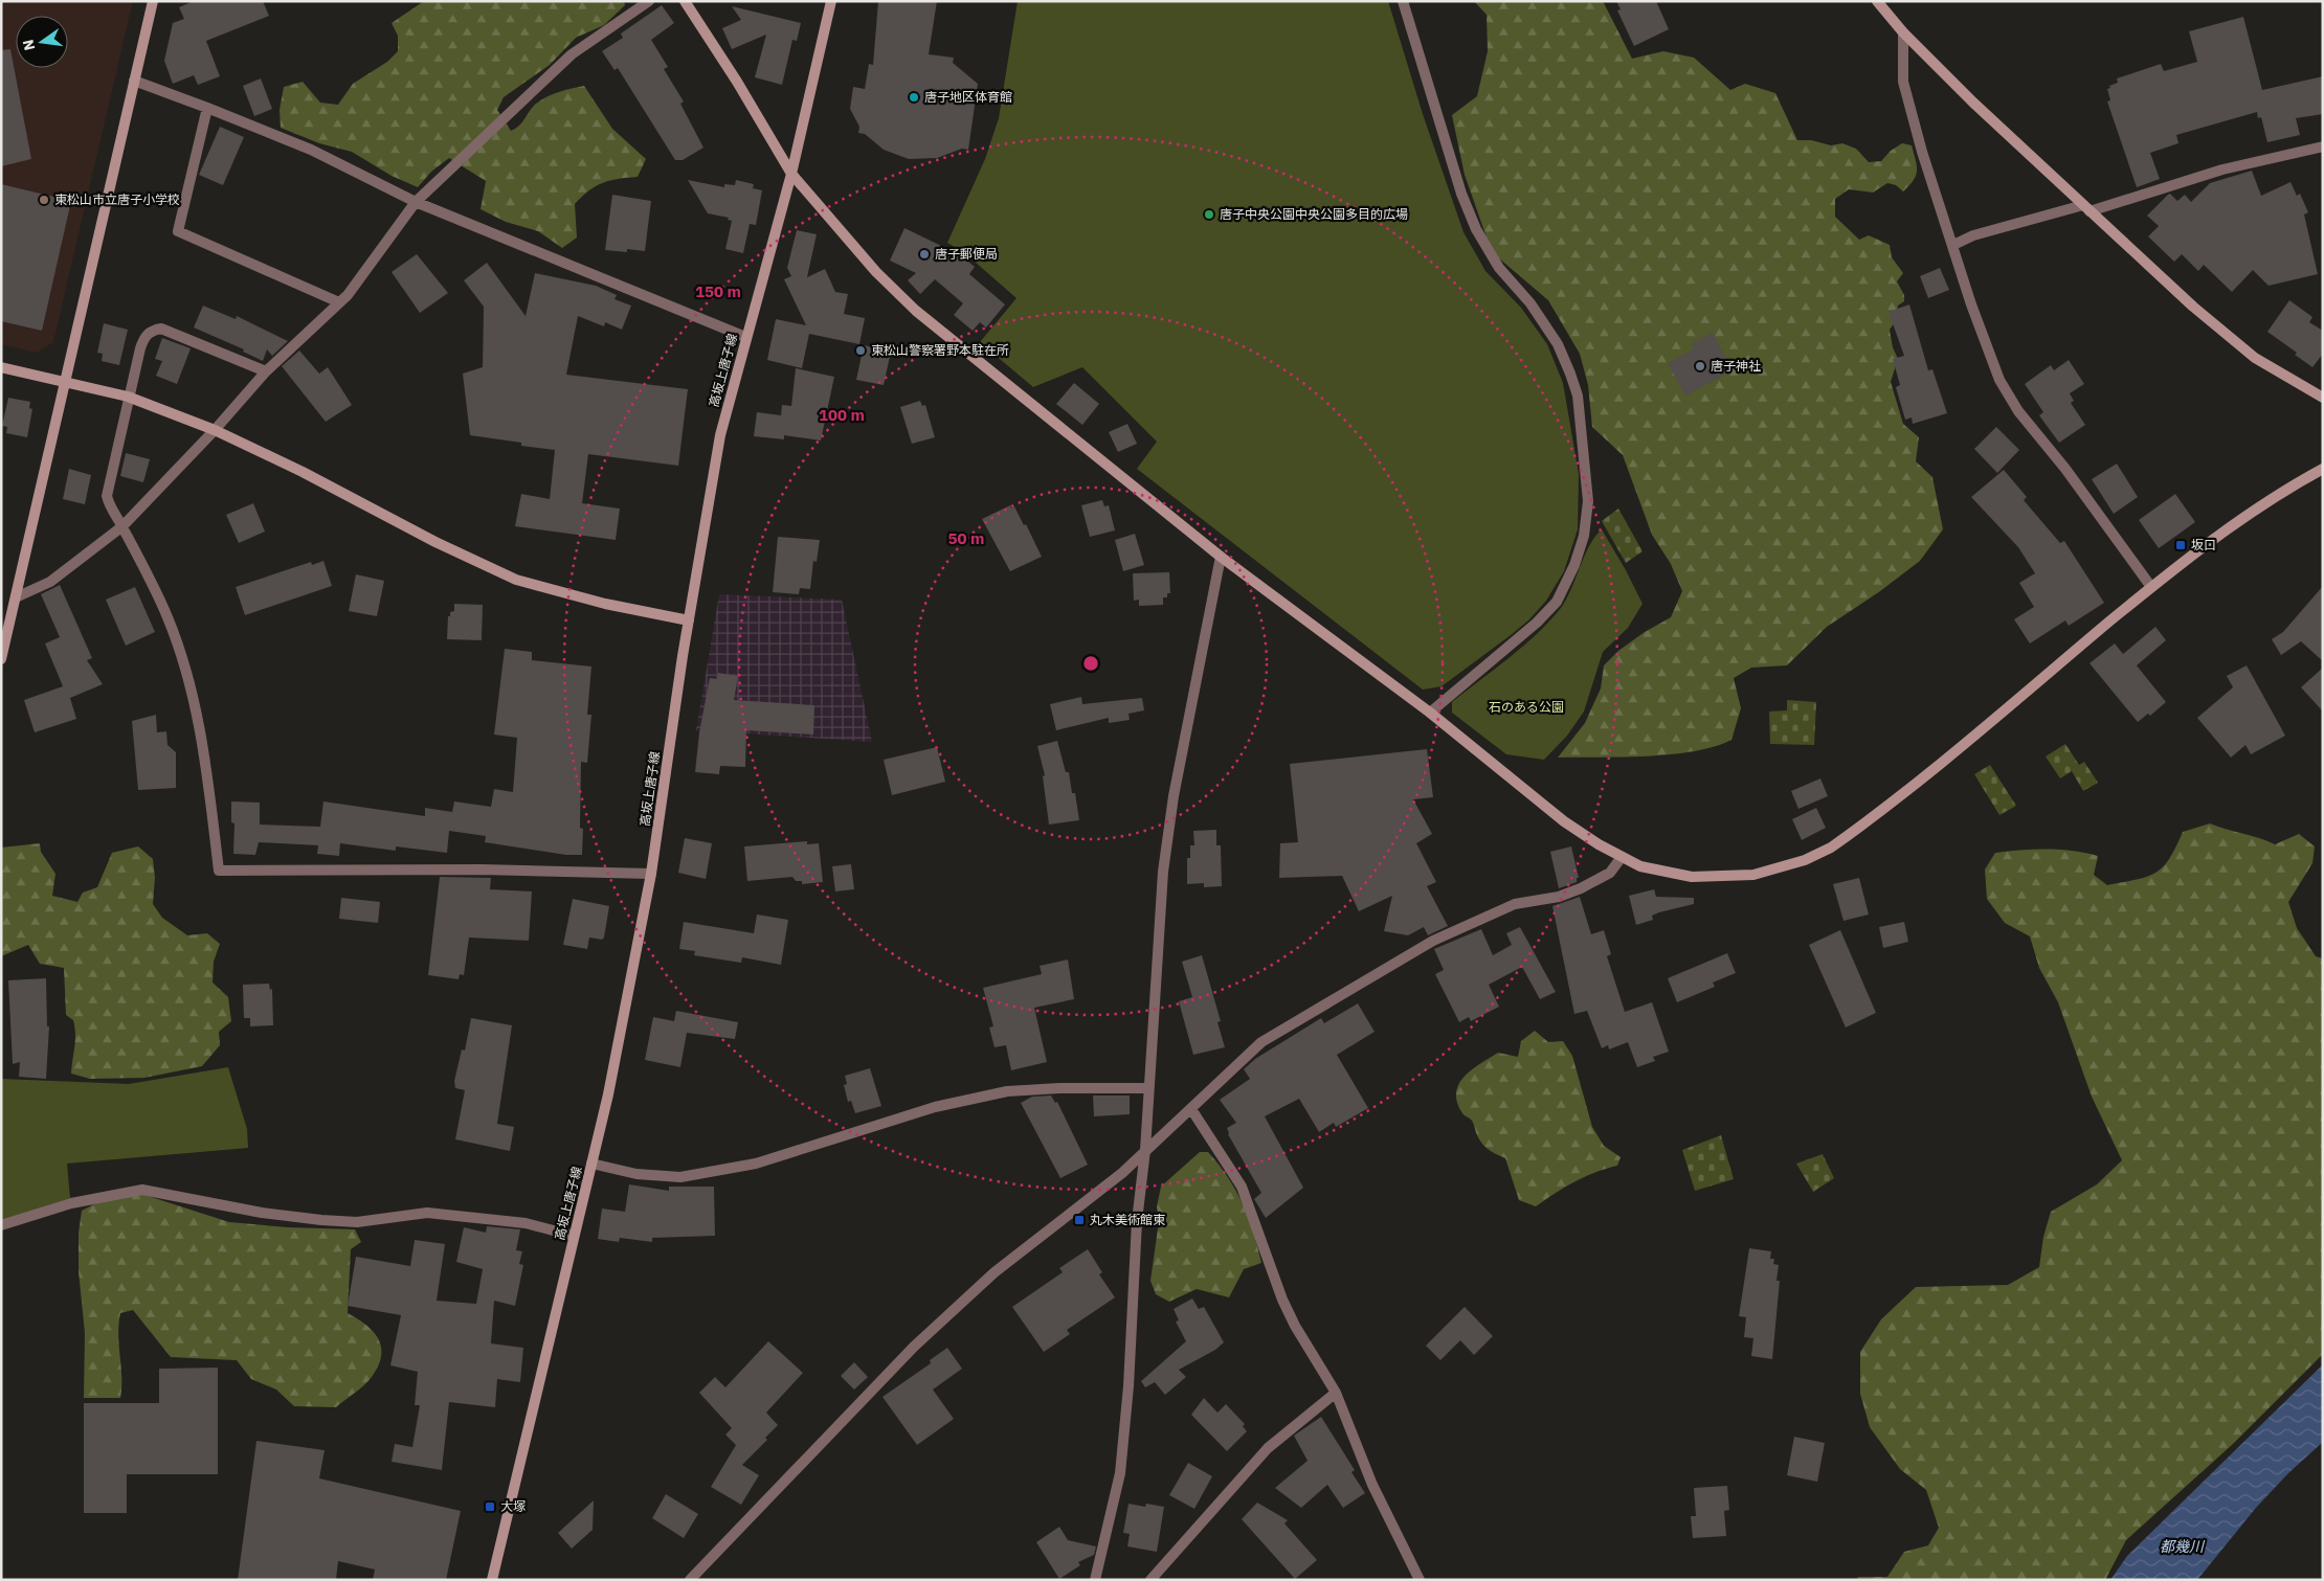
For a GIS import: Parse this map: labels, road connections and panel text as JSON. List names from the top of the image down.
{
  "streets": {
    "street": ["高坂上唐子線"]
  },
  "water": ["都幾川"],
  "parks": ["石のある公園"],
  "places": {
    "other": [
      "唐子地区体育館",
      "東松山市立唐子小学校",
      "唐子中央公園中央公園多目的広場",
      "唐子郵便局",
      "東松山警察署野本駐在所",
      "唐子神社"
    ],
    "transit": ["坂口", "丸木美術館東", "大塚"]
  },
  "north": "left",
  "rings": ["150 m", "100 m", "50 m"]
}
